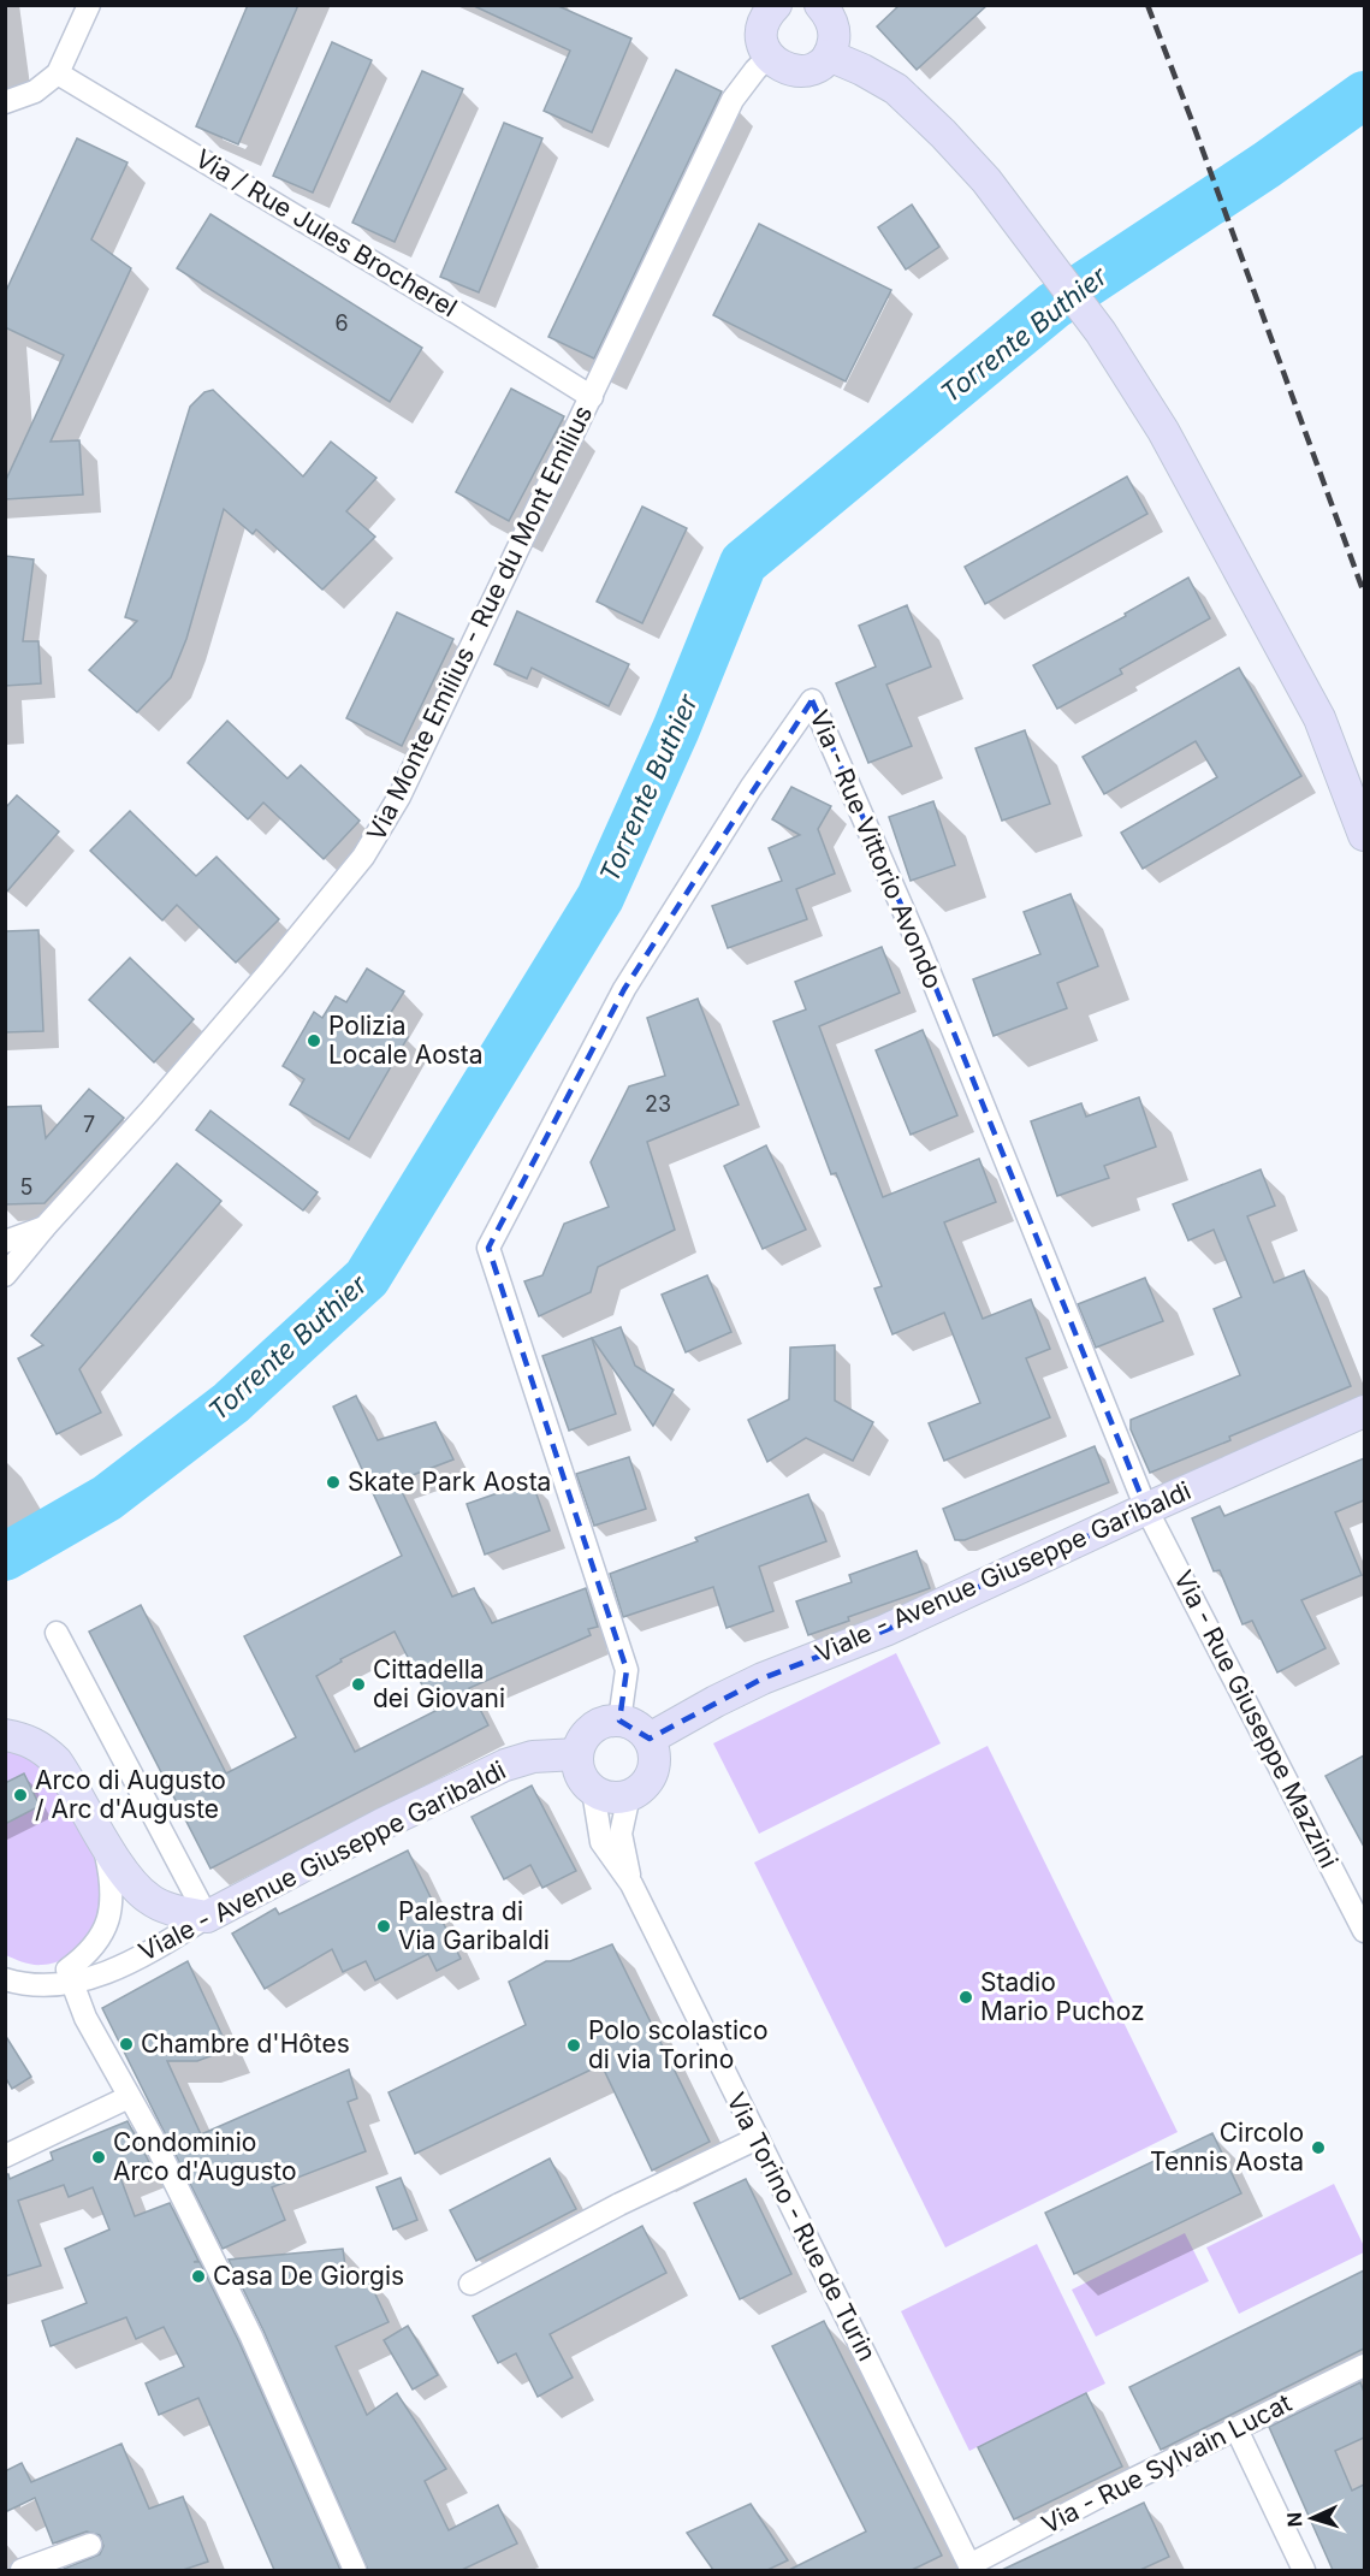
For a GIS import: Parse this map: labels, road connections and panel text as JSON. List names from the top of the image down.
{
  "streets": {
    "street": [
      "Via / Rue Jules Brocherel",
      "Via Monte Emilius - Rue du Mont Emilius",
      "Via - Rue Vittorio Avondo",
      "Viale - Avenue Giuseppe Garibaldi",
      "Via - Rue Giuseppe Mazzini",
      "Via Torino - Rue de Turin",
      "Via - Rue Sylvain Lucat"
    ]
  },
  "crossings": [
    ["Via / Rue Jules Brocherel", "Via Monte Emilius - Rue du Mont Emilius"],
    ["Via - Rue Vittorio Avondo", "Viale - Avenue Giuseppe Garibaldi"],
    ["Via - Rue Vittorio Avondo", "Via - Rue Giuseppe Mazzini"],
    ["Via - Rue Vittorio Avondo", "Via Torino - Rue de Turin"],
    ["Viale - Avenue Giuseppe Garibaldi", "Via - Rue Giuseppe Mazzini"],
    ["Viale - Avenue Giuseppe Garibaldi", "Via Torino - Rue de Turin"],
    ["Via Torino - Rue de Turin", "Via - Rue Sylvain Lucat"]
  ],
  "water": ["Torrente Buthier"],
  "places": [
    "Polizia Locale Aosta",
    "Skate Park Aosta",
    "Cittadella dei Giovani",
    "Arco di Augusto / Arc d'Auguste",
    "Palestra di Via Garibaldi",
    "Stadio Mario Puchoz",
    "Chambre d'Hôtes",
    "Polo scolastico di via Torino",
    "Circolo Tennis Aosta",
    "Condominio Arco d'Augusto",
    "Casa De Giorgis"
  ],
  "house_numbers": [
    "6",
    "23",
    "7",
    "5"
  ],
  "north": "left"
}
